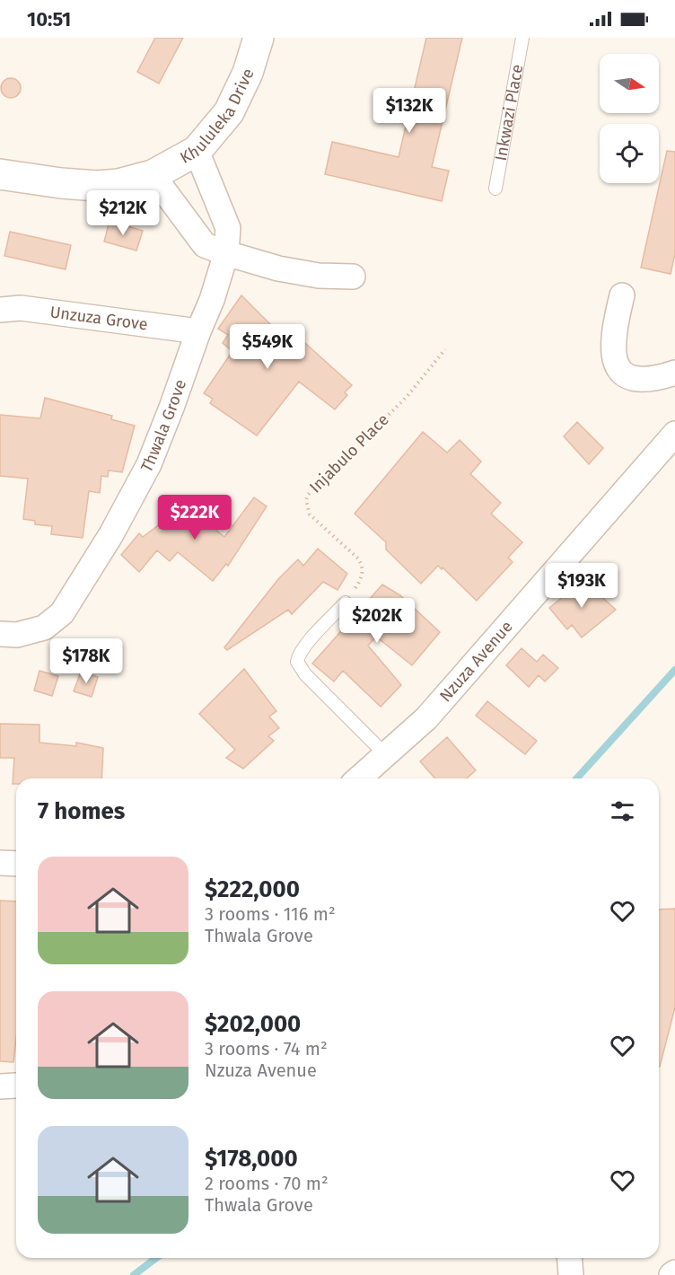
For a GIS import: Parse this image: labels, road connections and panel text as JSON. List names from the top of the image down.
{
  "streets": {
    "street": [
      "Khululeka Drive",
      "Unzuza Grove",
      "Thwala Grove",
      "Nzuza Avenue"
    ],
    "lane": ["Inkwazi Place"],
    "path": ["Injabulo Place"]
  },
  "crossings": [
    ["Khululeka Drive", "Thwala Grove"],
    ["Unzuza Grove", "Thwala Grove"]
  ],
  "north": "right",
  "page": {
    "status": "10:51",
    "price": [
      "$132K",
      "$212K",
      "$549K",
      "$222K",
      "$193K",
      "$202K",
      "$178K"
    ],
    "heading": "7 homes",
    "list": [
      {
        "name": "$222,000",
        "note": "3 rooms · 116 m² · Thwala Grove"
      },
      {
        "name": "$202,000",
        "note": "3 rooms · 74 m² · Nzuza Avenue"
      },
      {
        "name": "$178,000",
        "note": "2 rooms · 70 m² · Thwala Grove"
      }
    ]
  }
}
